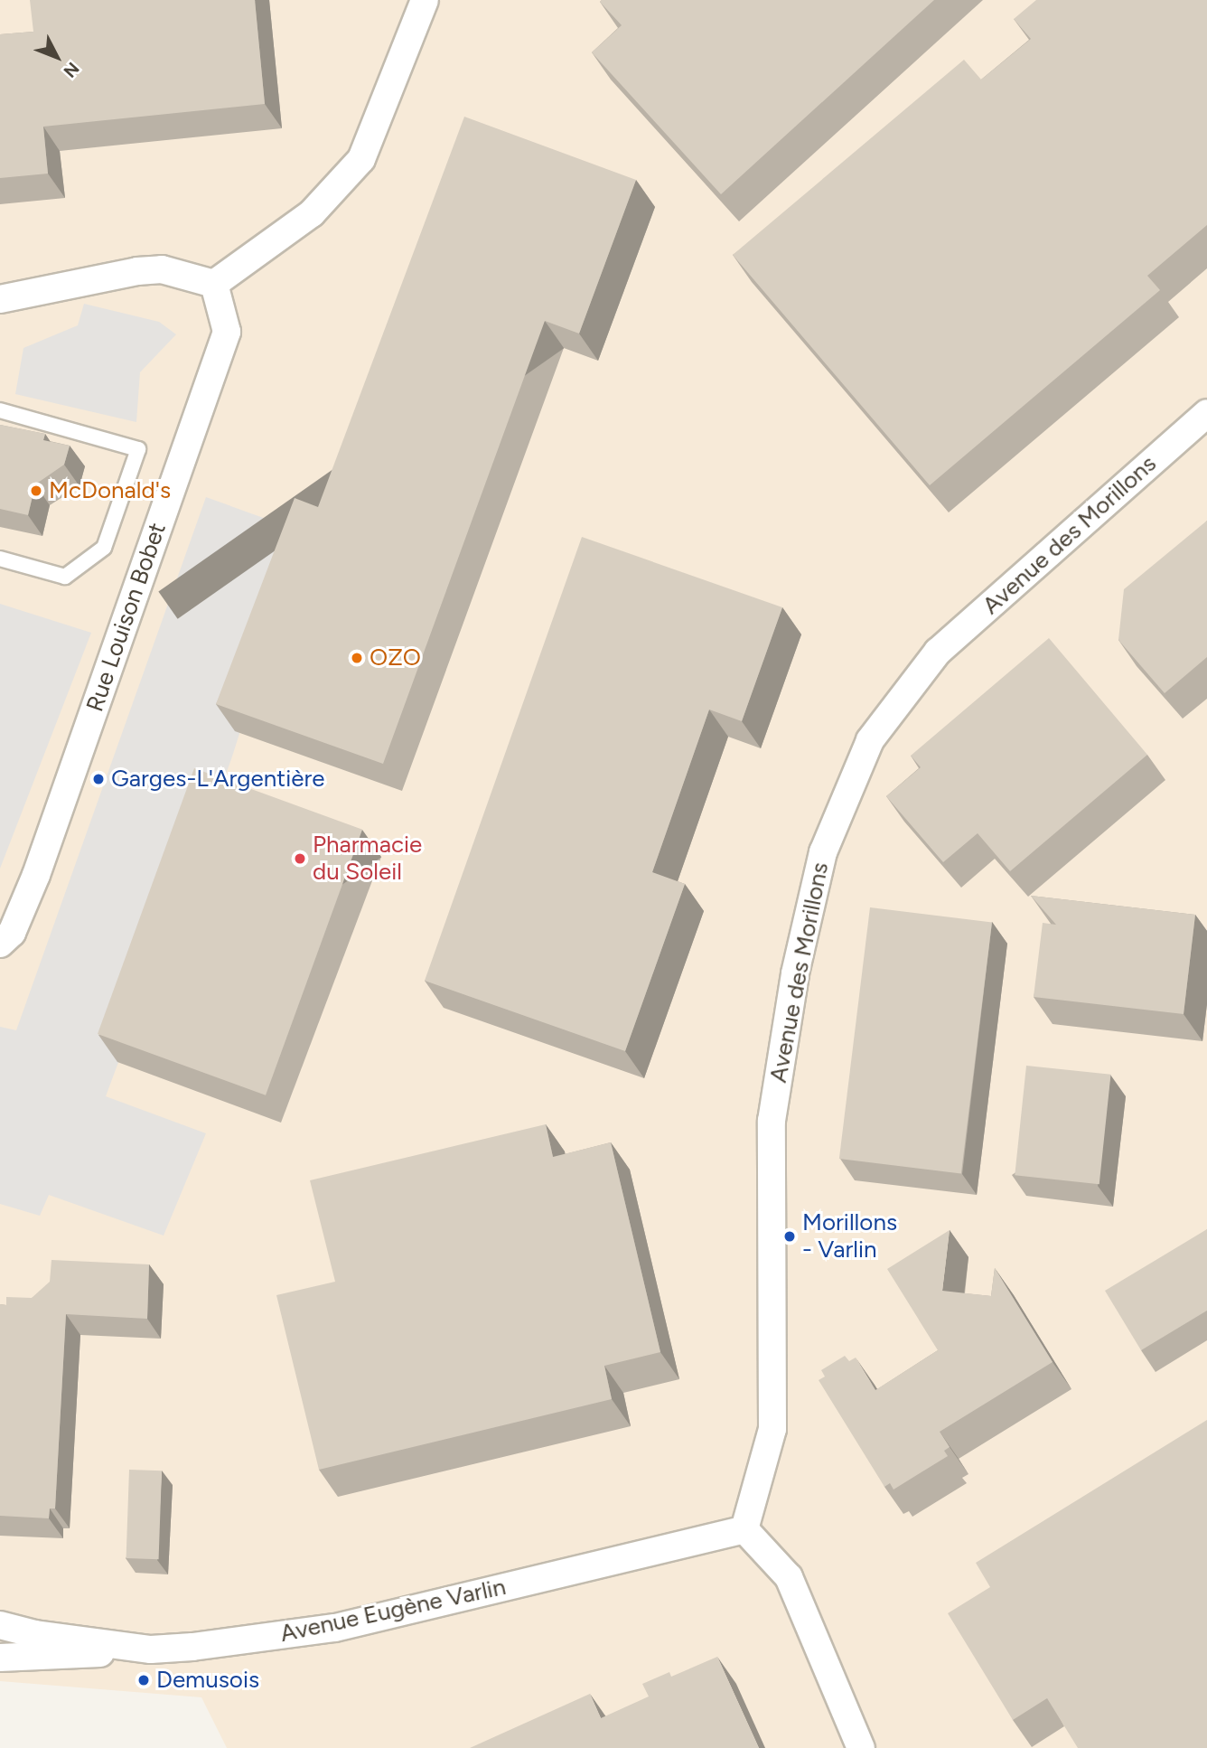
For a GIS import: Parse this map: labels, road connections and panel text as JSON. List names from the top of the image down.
{
  "streets": {
    "street": ["Avenue des Morillons", "Rue Louison Bobet", "Avenue Eugène Varlin"]
  },
  "crossings": [
    ["Avenue des Morillons", "Avenue Eugène Varlin"]
  ],
  "places": [
    "McDonald's",
    "OZO",
    "Garges-L'Argentière",
    "Pharmacie du Soleil",
    "Morillons - Varlin",
    "Demusois"
  ],
  "north": "bottom right"
}
